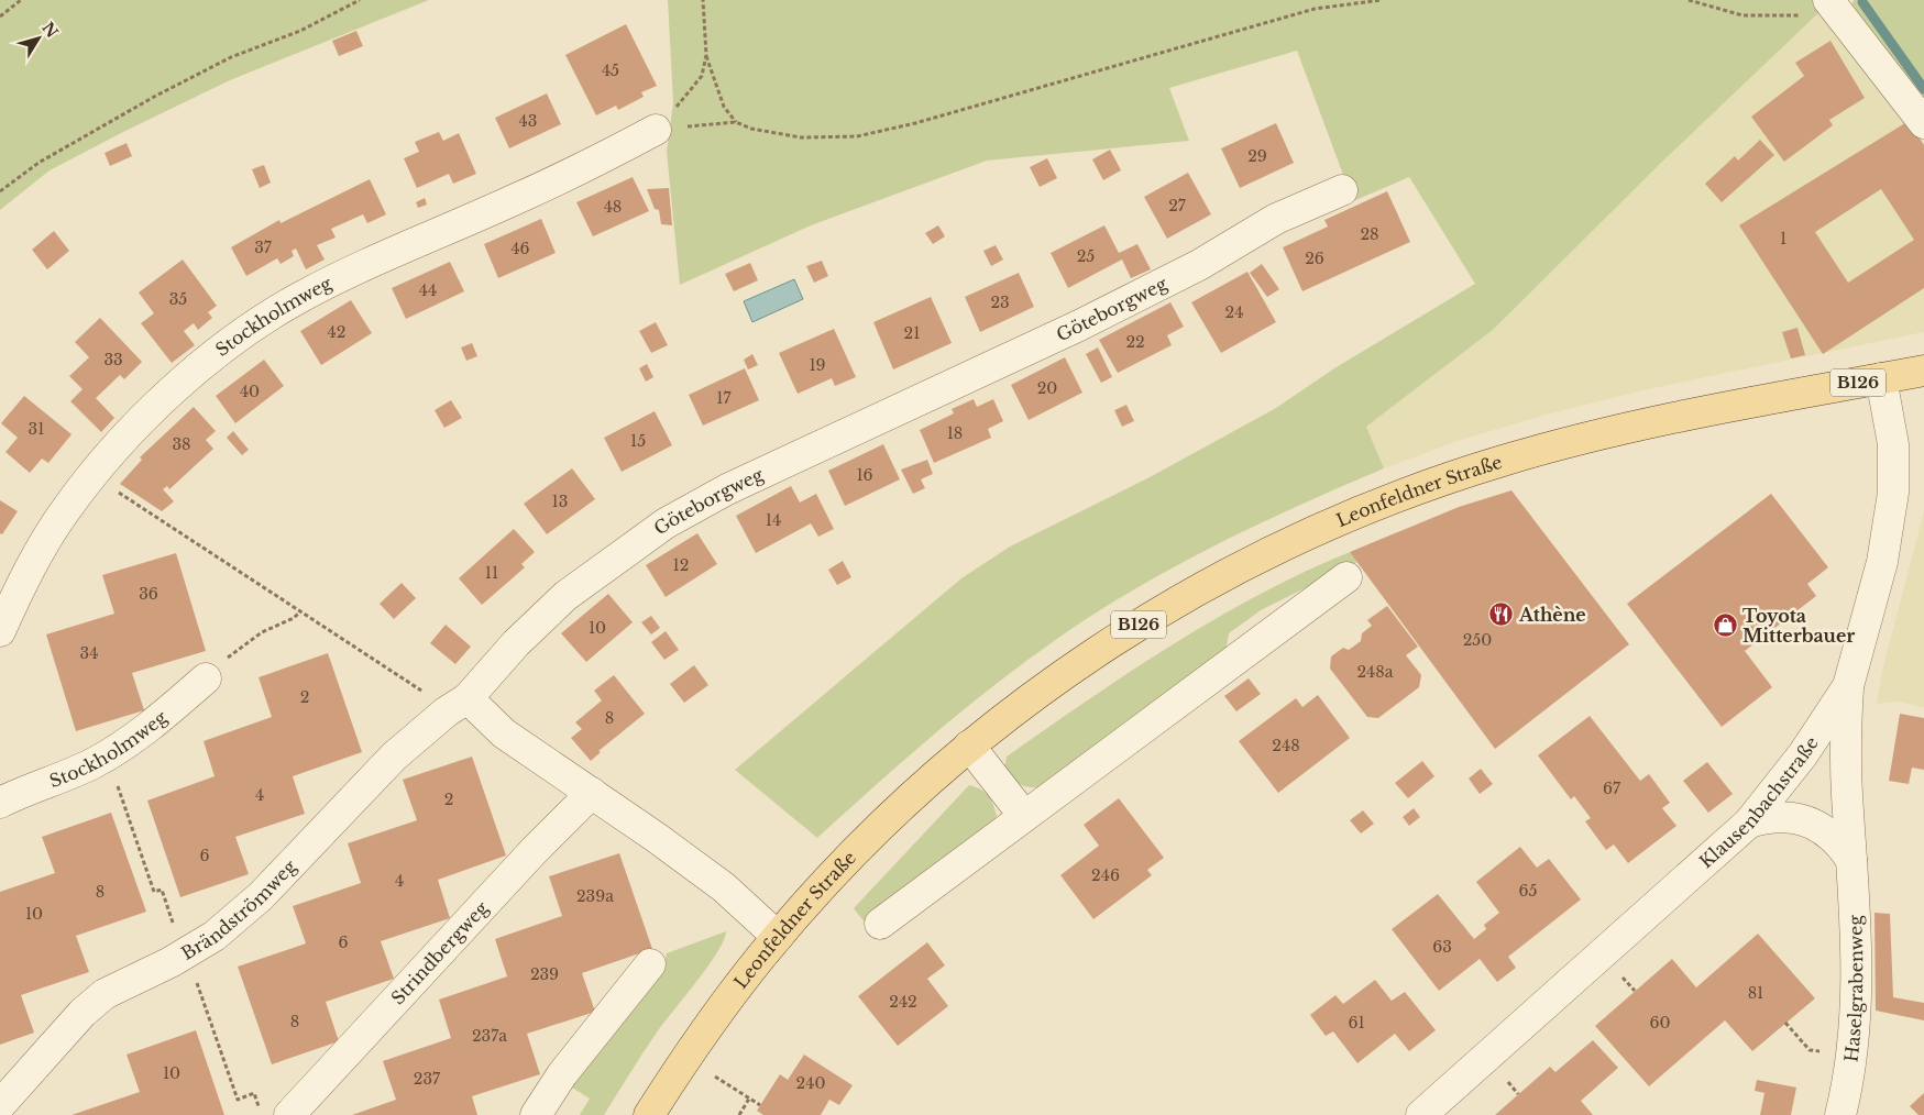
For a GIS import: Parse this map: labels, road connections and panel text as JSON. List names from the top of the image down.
{
  "streets": {
    "main road": ["B126", "Leonfeldner Straße"],
    "street": [
      "Göteborgweg",
      "Stockholmweg",
      "Klausenbachstraße",
      "Brändströmweg",
      "Strindbergweg",
      "Haselgrabenweg"
    ]
  },
  "crossings": [
    ["Göteborgweg", "Brändströmweg"],
    ["Leonfeldner Straße", "Klausenbachstraße"],
    ["Klausenbachstraße", "Haselgrabenweg"]
  ],
  "places": {
    "restaurant": ["Athène"],
    "shop": ["Toyota Mitterbauer"]
  },
  "house_numbers": [
    "45",
    "43",
    "29",
    "27",
    "48",
    "28",
    "1",
    "37",
    "46",
    "25",
    "26",
    "44",
    "35",
    "23",
    "24",
    "42",
    "21",
    "22",
    "33",
    "19",
    "20",
    "40",
    "17",
    "31",
    "18",
    "15",
    "38",
    "16",
    "13",
    "14",
    "12",
    "11",
    "36",
    "10",
    "250",
    "34",
    "248a",
    "2",
    "8",
    "248",
    "67",
    "4",
    "2",
    "6",
    "246",
    "4",
    "65",
    "8",
    "239a",
    "10",
    "6",
    "63",
    "239",
    "81",
    "242",
    "8",
    "61",
    "60",
    "237a",
    "10",
    "237",
    "240"
  ],
  "north": "top right"
}
